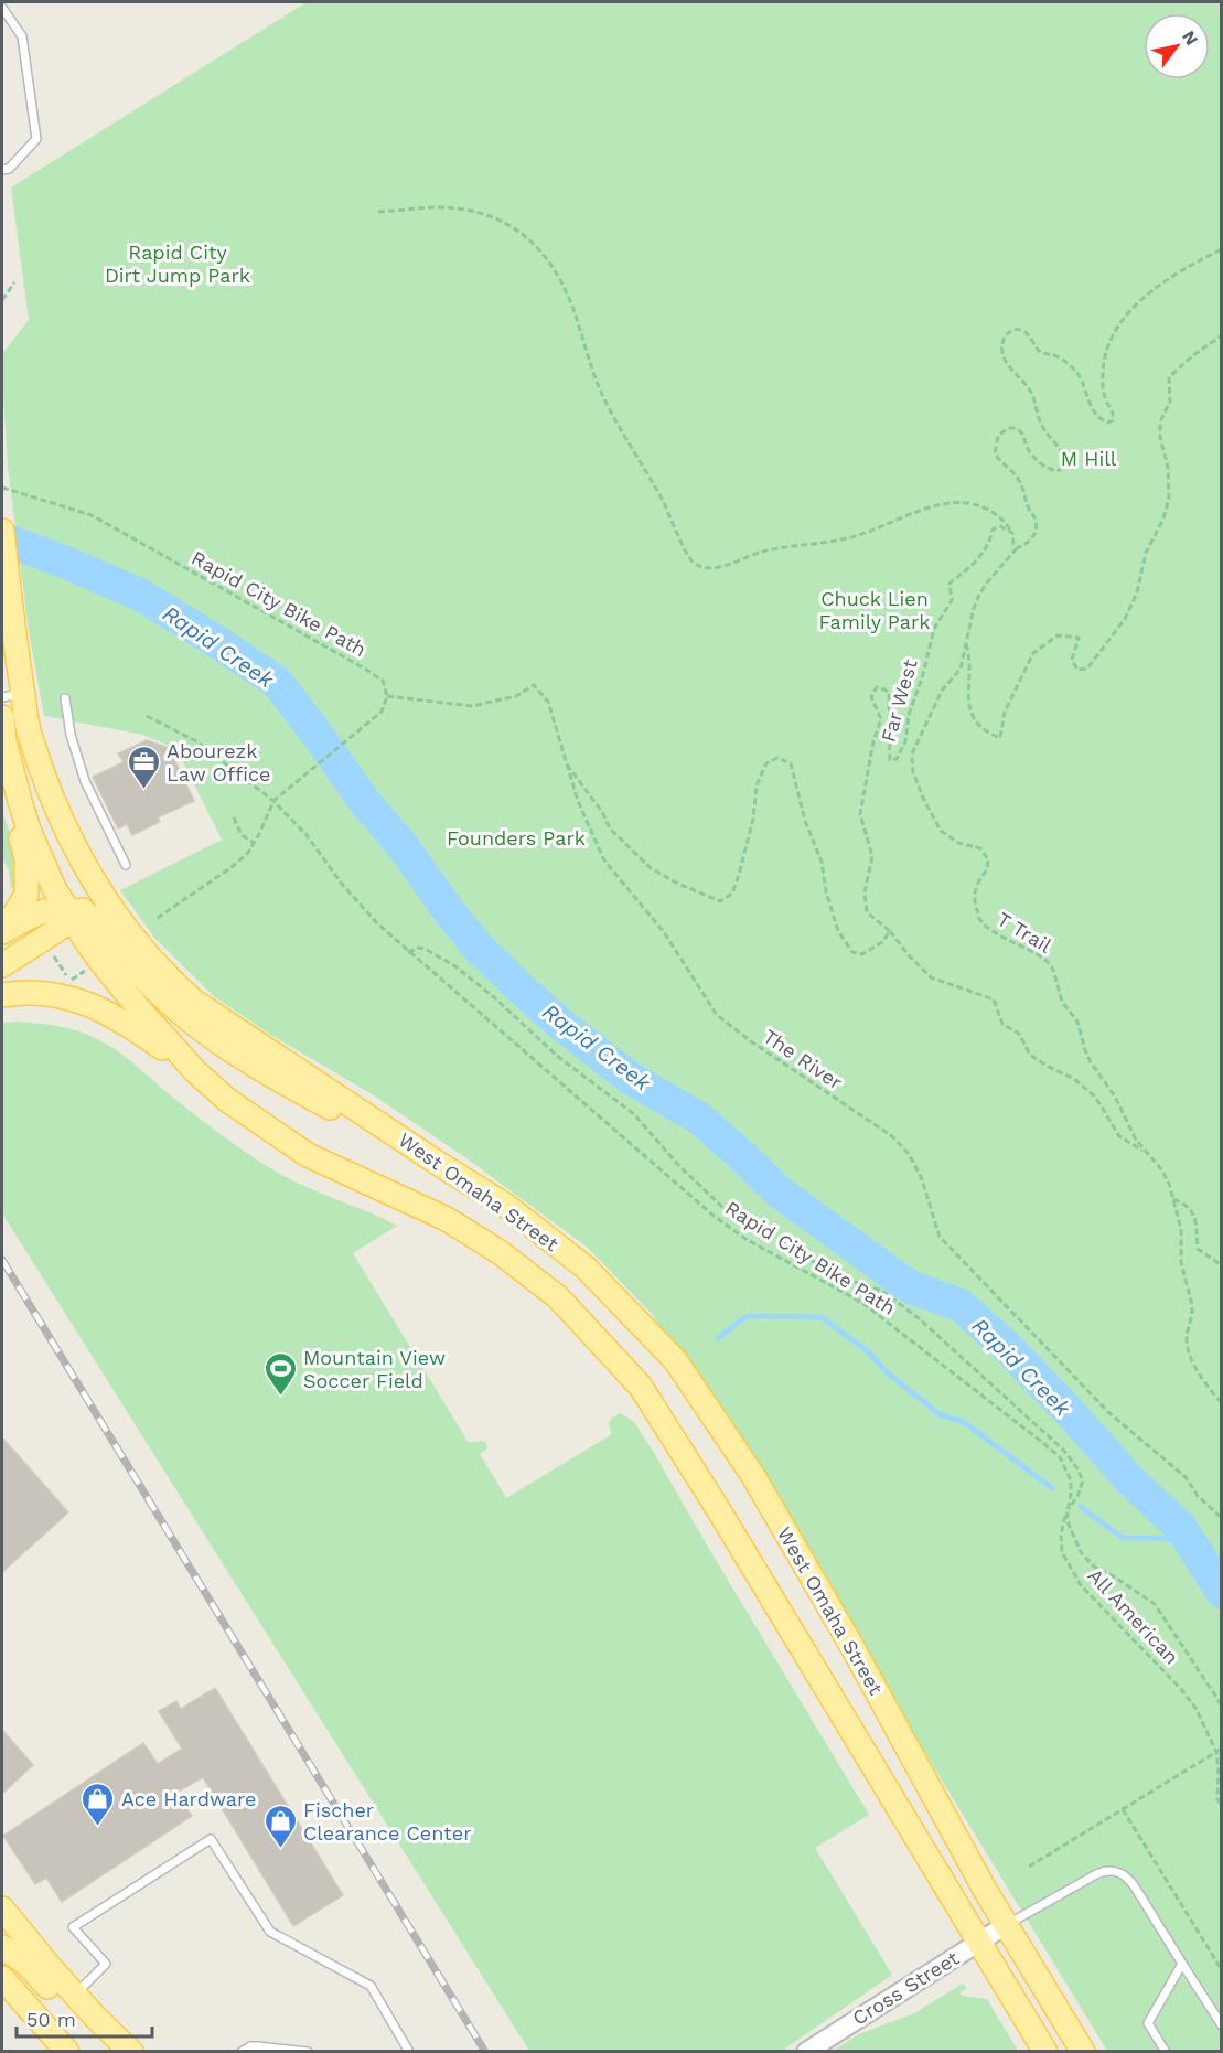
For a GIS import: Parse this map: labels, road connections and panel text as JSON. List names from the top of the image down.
{
  "streets": {
    "main road": ["West Omaha Street"],
    "street": ["Cross Street"],
    "path": [
      "Rapid City Bike Path",
      "Far West",
      "T Trail",
      "The River",
      "All American"
    ]
  },
  "crossings": [
    ["Rapid City Bike Path", "The River"],
    ["Rapid City Bike Path", "All American"],
    ["West Omaha Street", "Cross Street"]
  ],
  "water": ["Rapid Creek"],
  "parks": [
    "Rapid City Dirt Jump Park",
    "M Hill",
    "Chuck Lien Family Park",
    "Founders Park"
  ],
  "places": {
    "office": ["Abourezk Law Office"],
    "sports": ["Mountain View Soccer Field"],
    "shop": ["Ace Hardware", "Fischer Clearance Center"]
  },
  "scale_bar": "50 m",
  "north": "top right"
}
